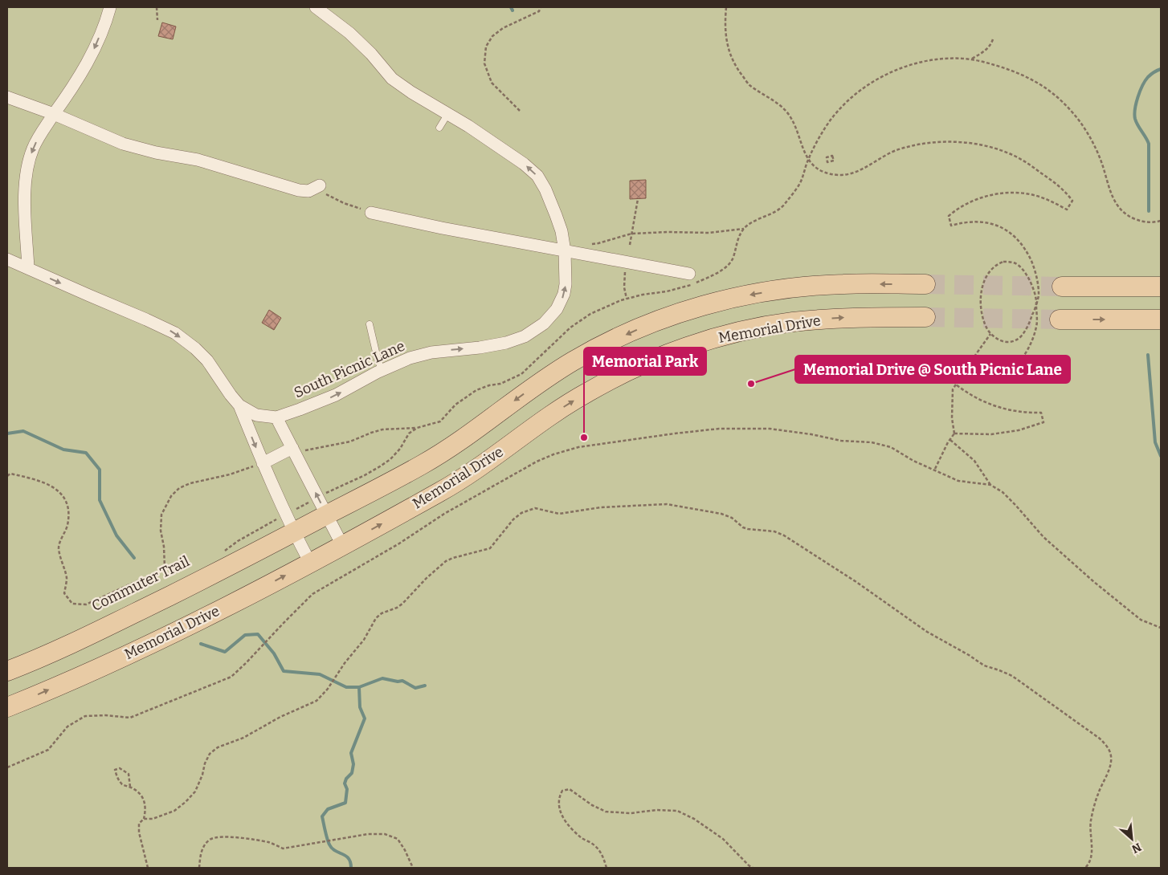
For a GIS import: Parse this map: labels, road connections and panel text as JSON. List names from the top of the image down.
{
  "streets": {
    "main road": ["Memorial Drive"],
    "street": ["South Picnic Lane"]
  },
  "crossings": [
    ["Memorial Drive", "South Picnic Lane"]
  ],
  "places": ["Memorial Drive @ South Picnic Lane", "Memorial Park"],
  "north": "bottom right"
}
